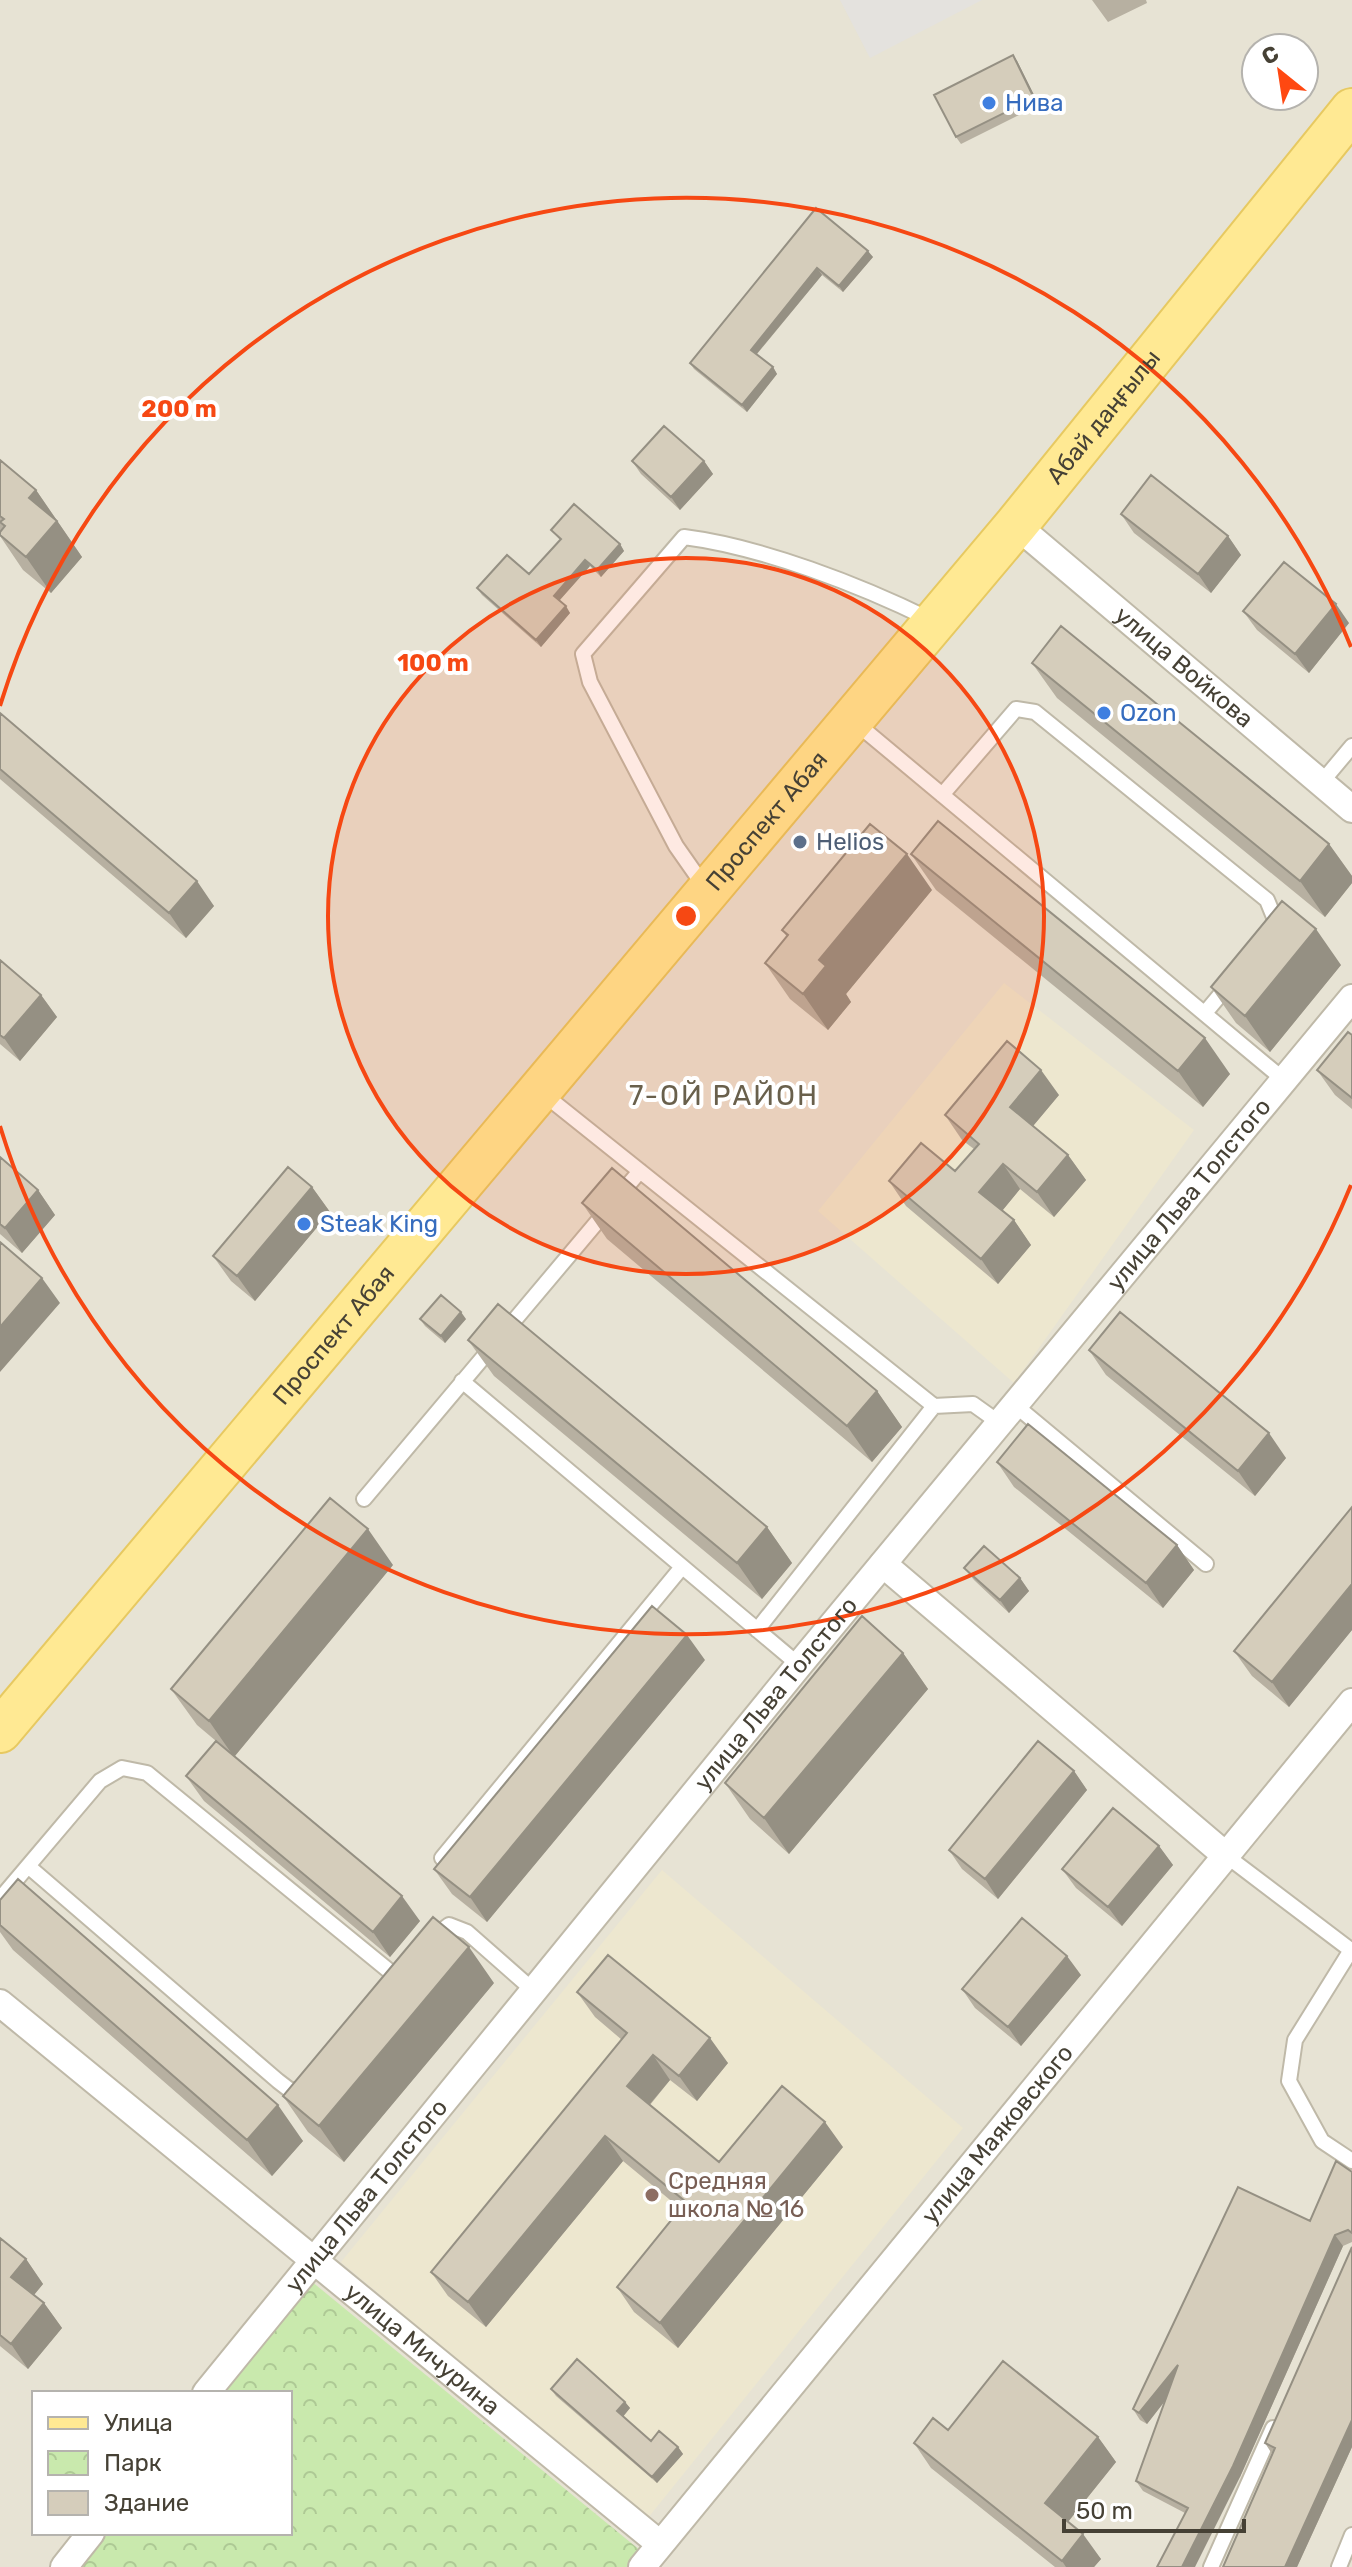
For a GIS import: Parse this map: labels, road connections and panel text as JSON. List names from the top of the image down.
{
  "streets": {
    "main road": ["Абай даңғылы", "Проспект Абая"],
    "street": [
      "улица Войкова",
      "улица Льва Толстого",
      "улица Маяковского",
      "улица Мичурина"
    ]
  },
  "crossings": [
    ["Абай даңғылы", "улица Войкова"],
    ["Абай даңғылы", "Проспект Абая"],
    ["улица Льва Толстого", "улица Мичурина"],
    ["улица Маяковского", "улица Мичурина"]
  ],
  "districts": ["7-ОЙ РАЙОН"],
  "places": [
    "Нива",
    "Ozon",
    "Helios",
    "Steak King",
    "Средняя школа № 16"
  ],
  "legend": ["Улица", "Парк", "Здание"],
  "scale_bar": "50 m",
  "north": "top left",
  "rings": ["200 m", "100 m"]
}
